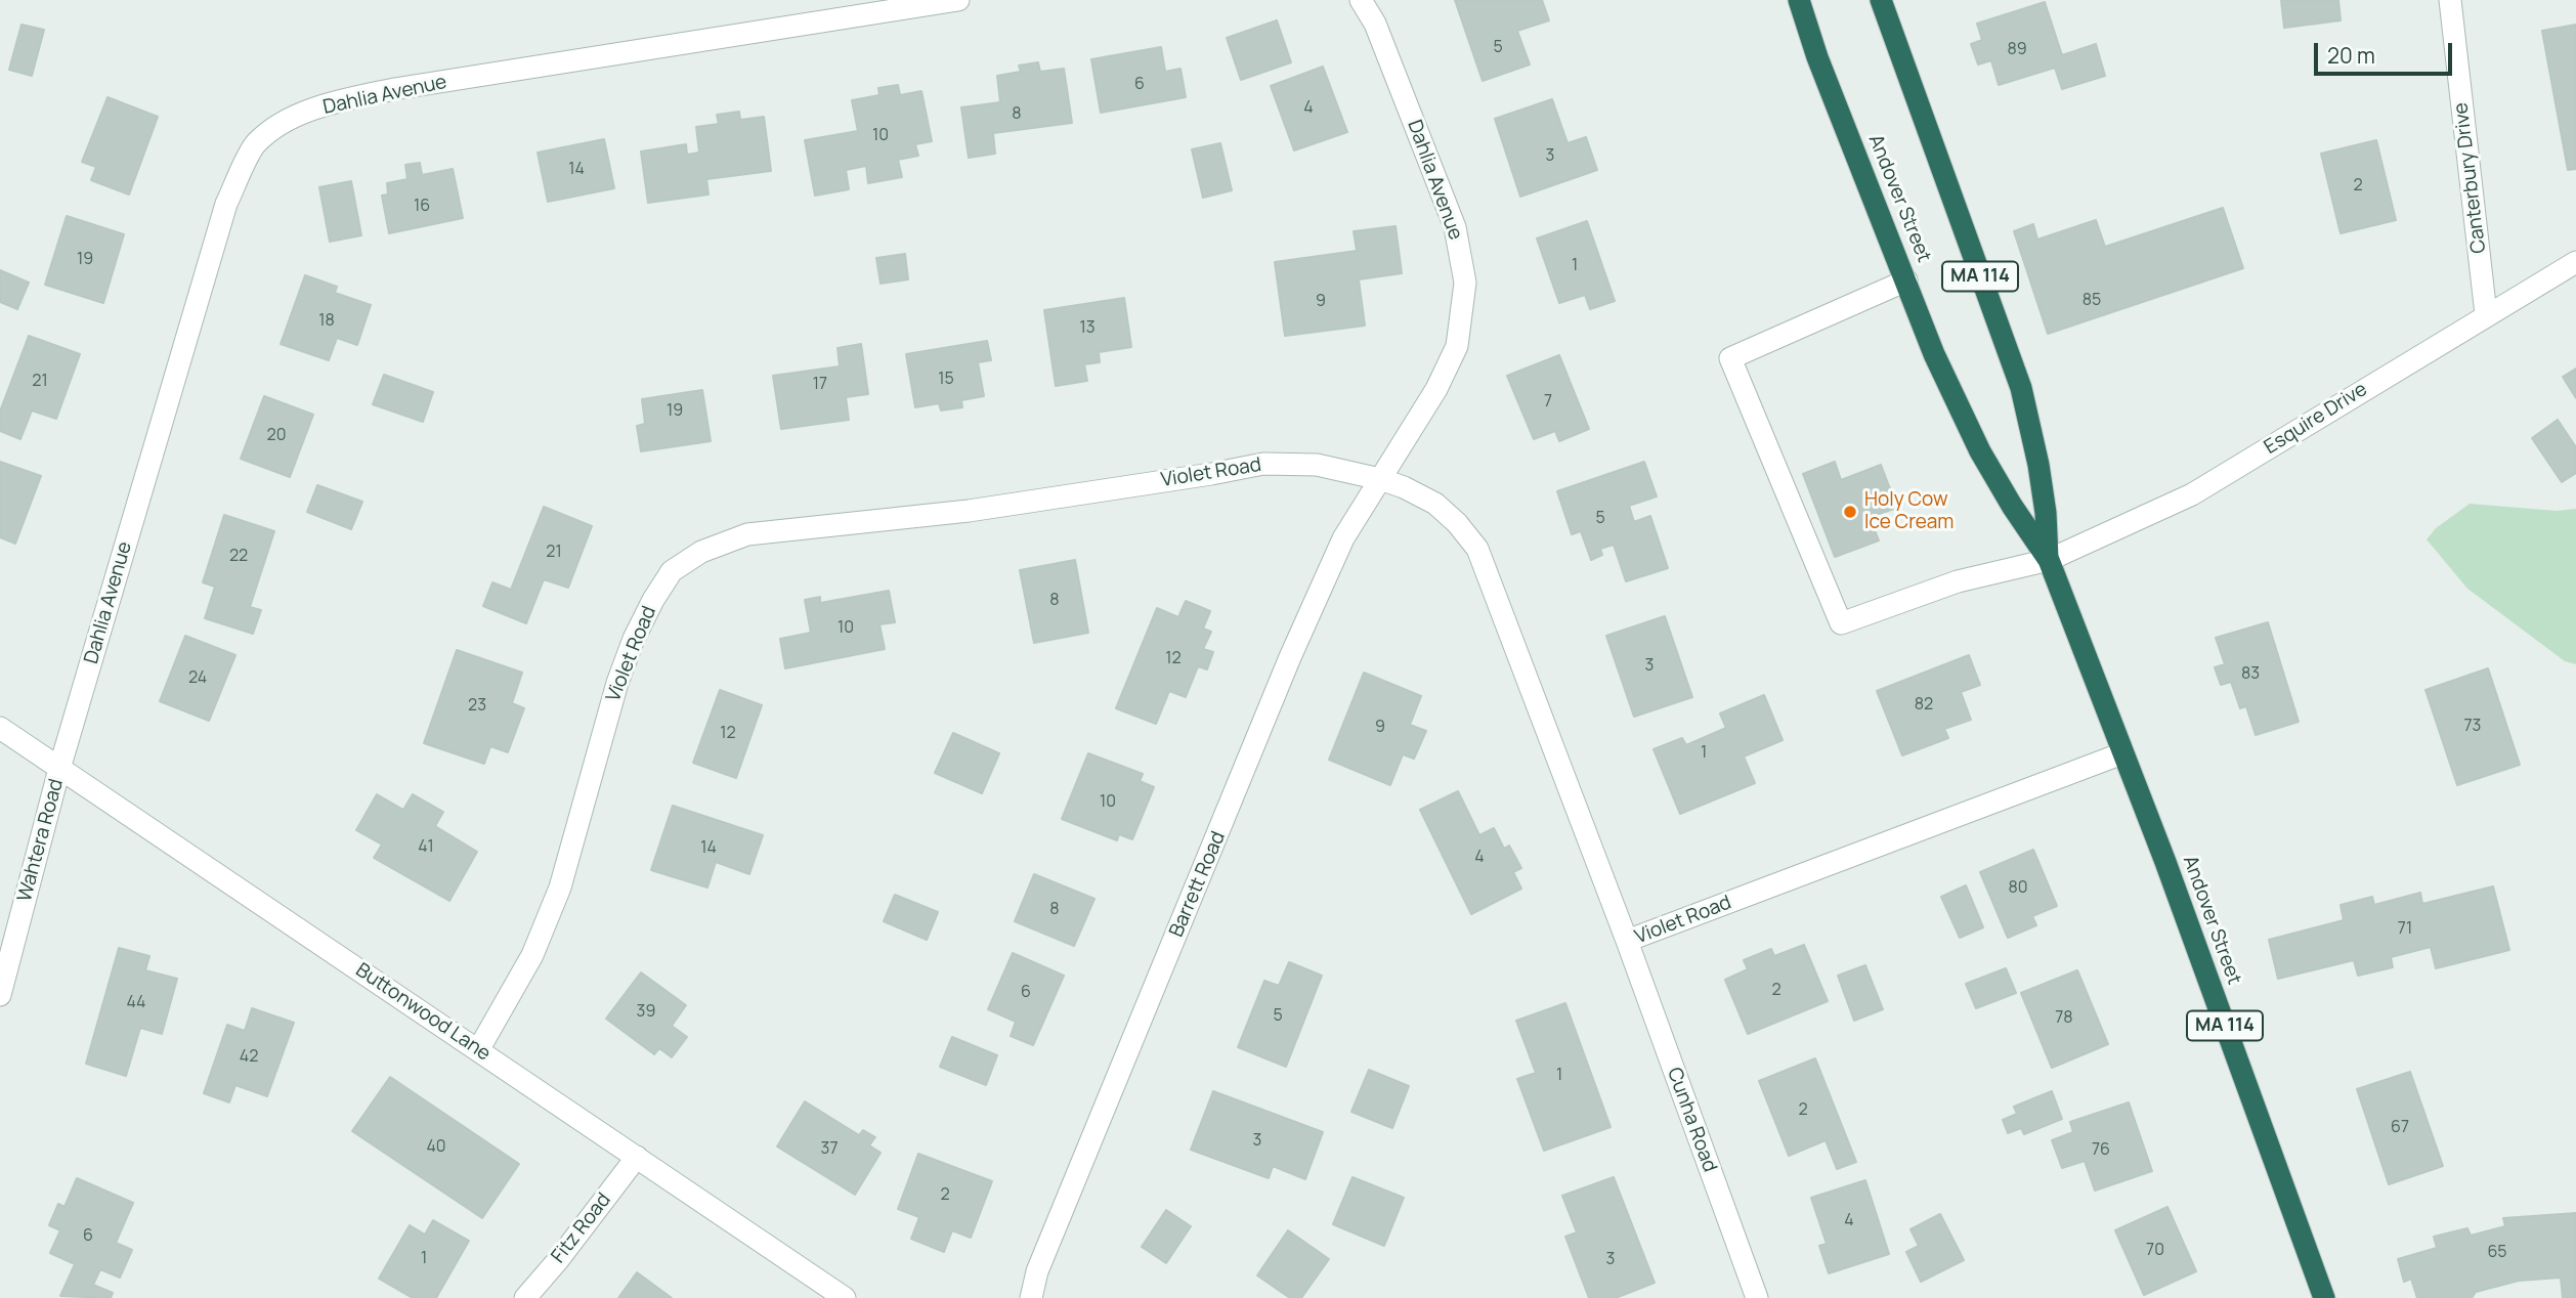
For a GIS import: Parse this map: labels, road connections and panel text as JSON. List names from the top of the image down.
{
  "streets": {
    "highway": ["Andover Street", "MA 114"],
    "street": [
      "Dahlia Avenue",
      "Canterbury Drive",
      "Esquire Drive",
      "Violet Road",
      "Wahtera Road",
      "Barrett Road",
      "Buttonwood Lane",
      "Cunha Road",
      "Fitz Road"
    ]
  },
  "crossings": [
    ["Dahlia Avenue", "Violet Road"],
    ["Dahlia Avenue", "Wahtera Road"],
    ["Dahlia Avenue", "Barrett Road"],
    ["Dahlia Avenue", "Buttonwood Lane"],
    ["Canterbury Drive", "Esquire Drive"],
    ["Andover Street", "Esquire Drive"],
    ["Andover Street", "Violet Road"],
    ["Violet Road", "Barrett Road"],
    ["Violet Road", "Buttonwood Lane"],
    ["Violet Road", "Cunha Road"],
    ["Wahtera Road", "Buttonwood Lane"],
    ["Buttonwood Lane", "Fitz Road"]
  ],
  "places": ["Holy Cow Ice Cream"],
  "house_numbers": [
    "5",
    "89",
    "6",
    "4",
    "8",
    "10",
    "3",
    "14",
    "2",
    "16",
    "19",
    "1",
    "85",
    "9",
    "18",
    "13",
    "15",
    "21",
    "17",
    "7",
    "19",
    "20",
    "5",
    "21",
    "22",
    "8",
    "10",
    "12",
    "3",
    "83",
    "24",
    "82",
    "23",
    "73",
    "9",
    "12",
    "1",
    "10",
    "41",
    "14",
    "4",
    "80",
    "8",
    "71",
    "2",
    "6",
    "44",
    "39",
    "5",
    "78",
    "42",
    "1",
    "2",
    "67",
    "3",
    "40",
    "37",
    "76",
    "2",
    "4",
    "6",
    "70",
    "65",
    "1",
    "3"
  ],
  "scale_bar": "20 m"
}
